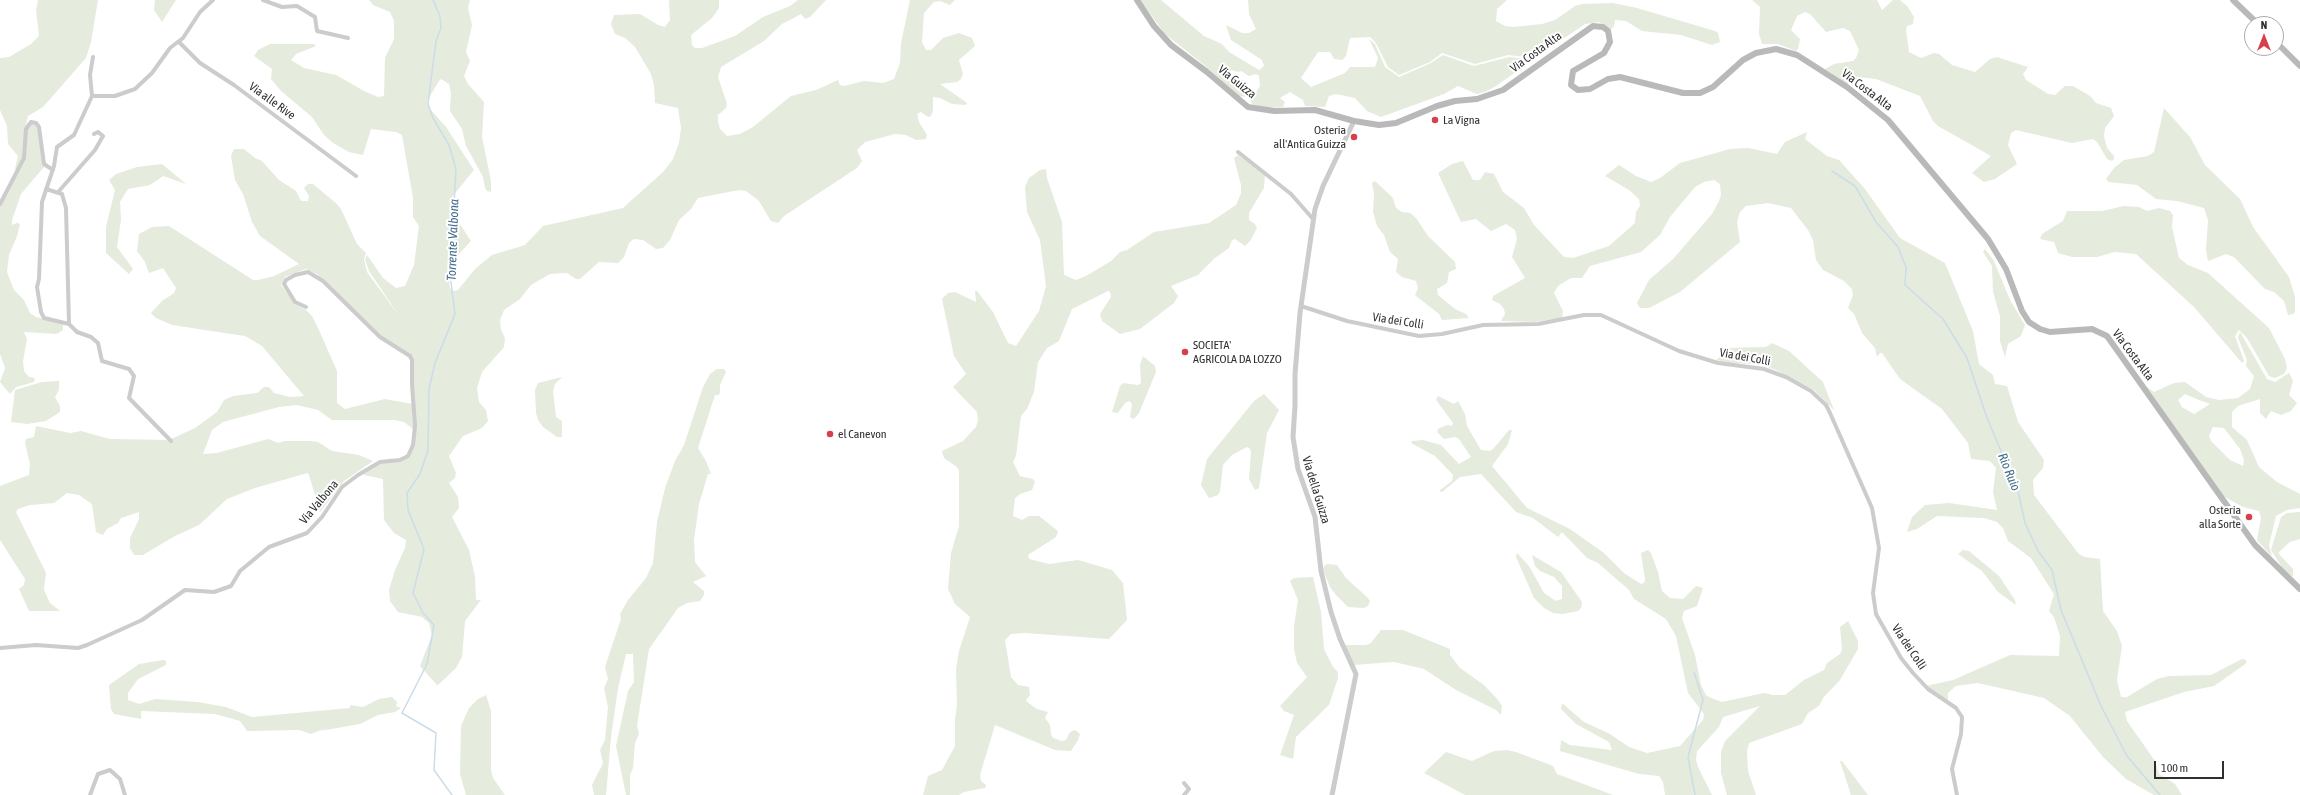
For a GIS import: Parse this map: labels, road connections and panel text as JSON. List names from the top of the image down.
{
  "streets": {
    "main road": ["Via Costa Alta", "Via Guizza"],
    "street": [
      "Via alle Rive",
      "Via dei Colli",
      "Via della Guizza",
      "Via Valbona"
    ]
  },
  "crossings": [
    ["Via Costa Alta", "Via Guizza"],
    ["Via Costa Alta", "Via della Guizza"],
    ["Via Guizza", "Via della Guizza"],
    ["Via dei Colli", "Via della Guizza"]
  ],
  "water": ["Torrente Valbona", "Rio Ruio"],
  "places": [
    "La Vigna",
    "Osteria all'Antica Guizza",
    "SOCIETA' AGRICOLA DA LOZZO",
    "el Canevon",
    "Osteria alla Sorte"
  ],
  "scale_bar": "100 m",
  "north": "top"
}
